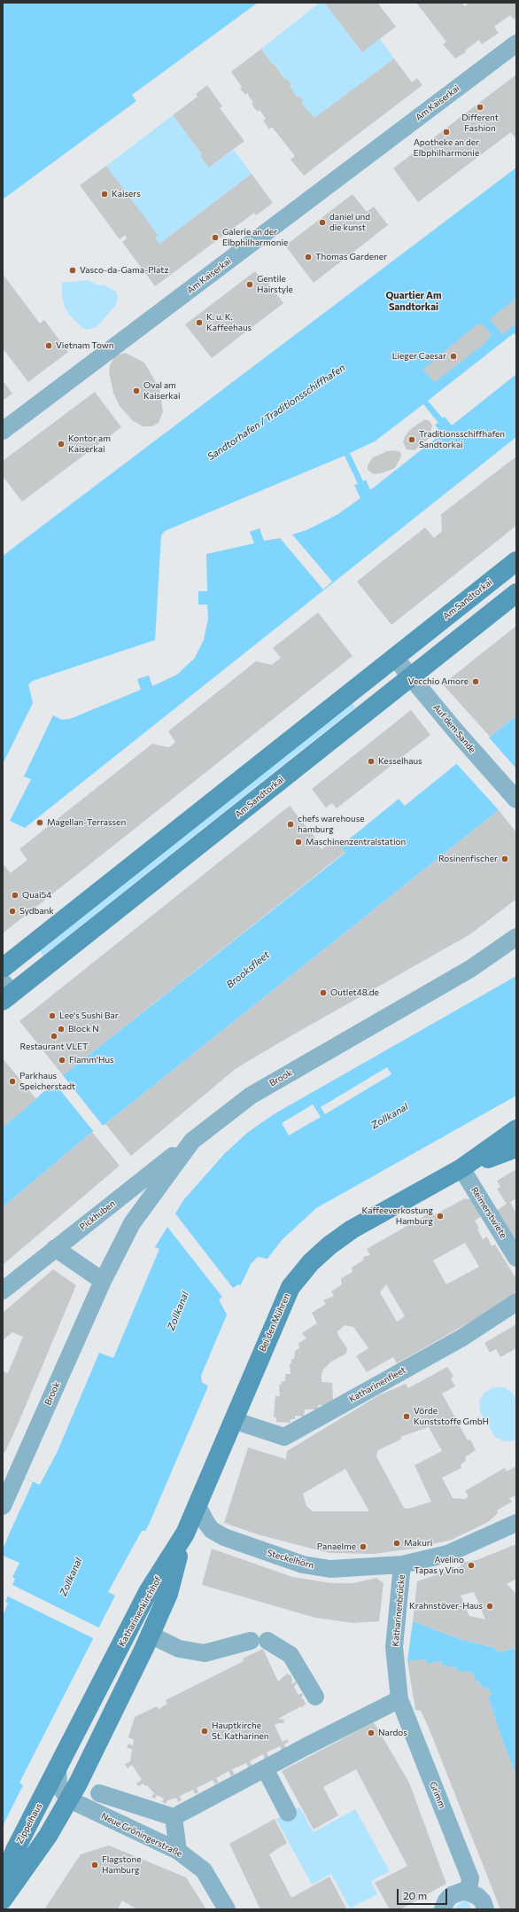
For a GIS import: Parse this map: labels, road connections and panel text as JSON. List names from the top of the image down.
{
  "streets": {
    "main road": [
      "Am Sandtorkai",
      "Bei den Mühren",
      "Katharinenkirchhof",
      "Zippelhaus"
    ],
    "street": [
      "Am Kaiserkai",
      "Auf dem Sande",
      "Brook",
      "Reimerstwiete",
      "Pickhuben",
      "Katharinenfleet",
      "Steckelhörn",
      "Katharinenbrücke",
      "Grimm",
      "Neue Gröningerstraße"
    ]
  },
  "crossings": [
    ["Am Sandtorkai", "Auf dem Sande"],
    ["Brook", "Pickhuben"],
    ["Reimerstwiete", "Bei den Mühren"],
    ["Bei den Mühren", "Katharinenfleet"],
    ["Bei den Mühren", "Steckelhörn"],
    ["Bei den Mühren", "Katharinenkirchhof"],
    ["Steckelhörn", "Katharinenbrücke"],
    ["Katharinenbrücke", "Grimm"],
    ["Katharinenkirchhof", "Zippelhaus"],
    ["Katharinenkirchhof", "Neue Gröningerstraße"],
    ["Zippelhaus", "Neue Gröningerstraße"]
  ],
  "districts": ["Quartier Am Sandtorkai"],
  "water": ["Sandtorhafen / Traditionsschiffhafen", "Brooksfleet", "Zollkanal"],
  "places": [
    "Different Fashion",
    "Apotheke an der Elbphilharmonie",
    "Kaisers",
    "daniel und die kunst",
    "Galerie an der Elbphilharmonie",
    "Thomas Gardener",
    "Vasco-da-Gama-Platz",
    "Gentile Hairstyle",
    "K. u. K. Kaffeehaus",
    "Vietnam Town",
    "Lieger Caesar",
    "Oval am Kaiserkai",
    "Traditionsschiffhafen Sandtorkai",
    "Kontor am Kaiserkai",
    "Vecchio Amore",
    "Kesselhaus",
    "Magellan-Terrassen",
    "chefs warehouse hamburg",
    "Maschinenzentralstation",
    "Rosinenfischer",
    "Quai54",
    "Sydbank",
    "Outlet48.de",
    "Lee's Sushi Bar",
    "Block N",
    "Restaurant VLET",
    "Flamm'Hus",
    "Parkhaus Speicherstadt",
    "Kaffeeverkostung Hamburg",
    "Vörde Kunststoffe GmbH",
    "Makuri",
    "Panaelme",
    "Avelino Tapas y Vino",
    "Krahnstöver-Haus",
    "Hauptkirche St. Katharinen",
    "Nardos",
    "Flagstone Hamburg"
  ],
  "scale_bar": "20 m"
}
